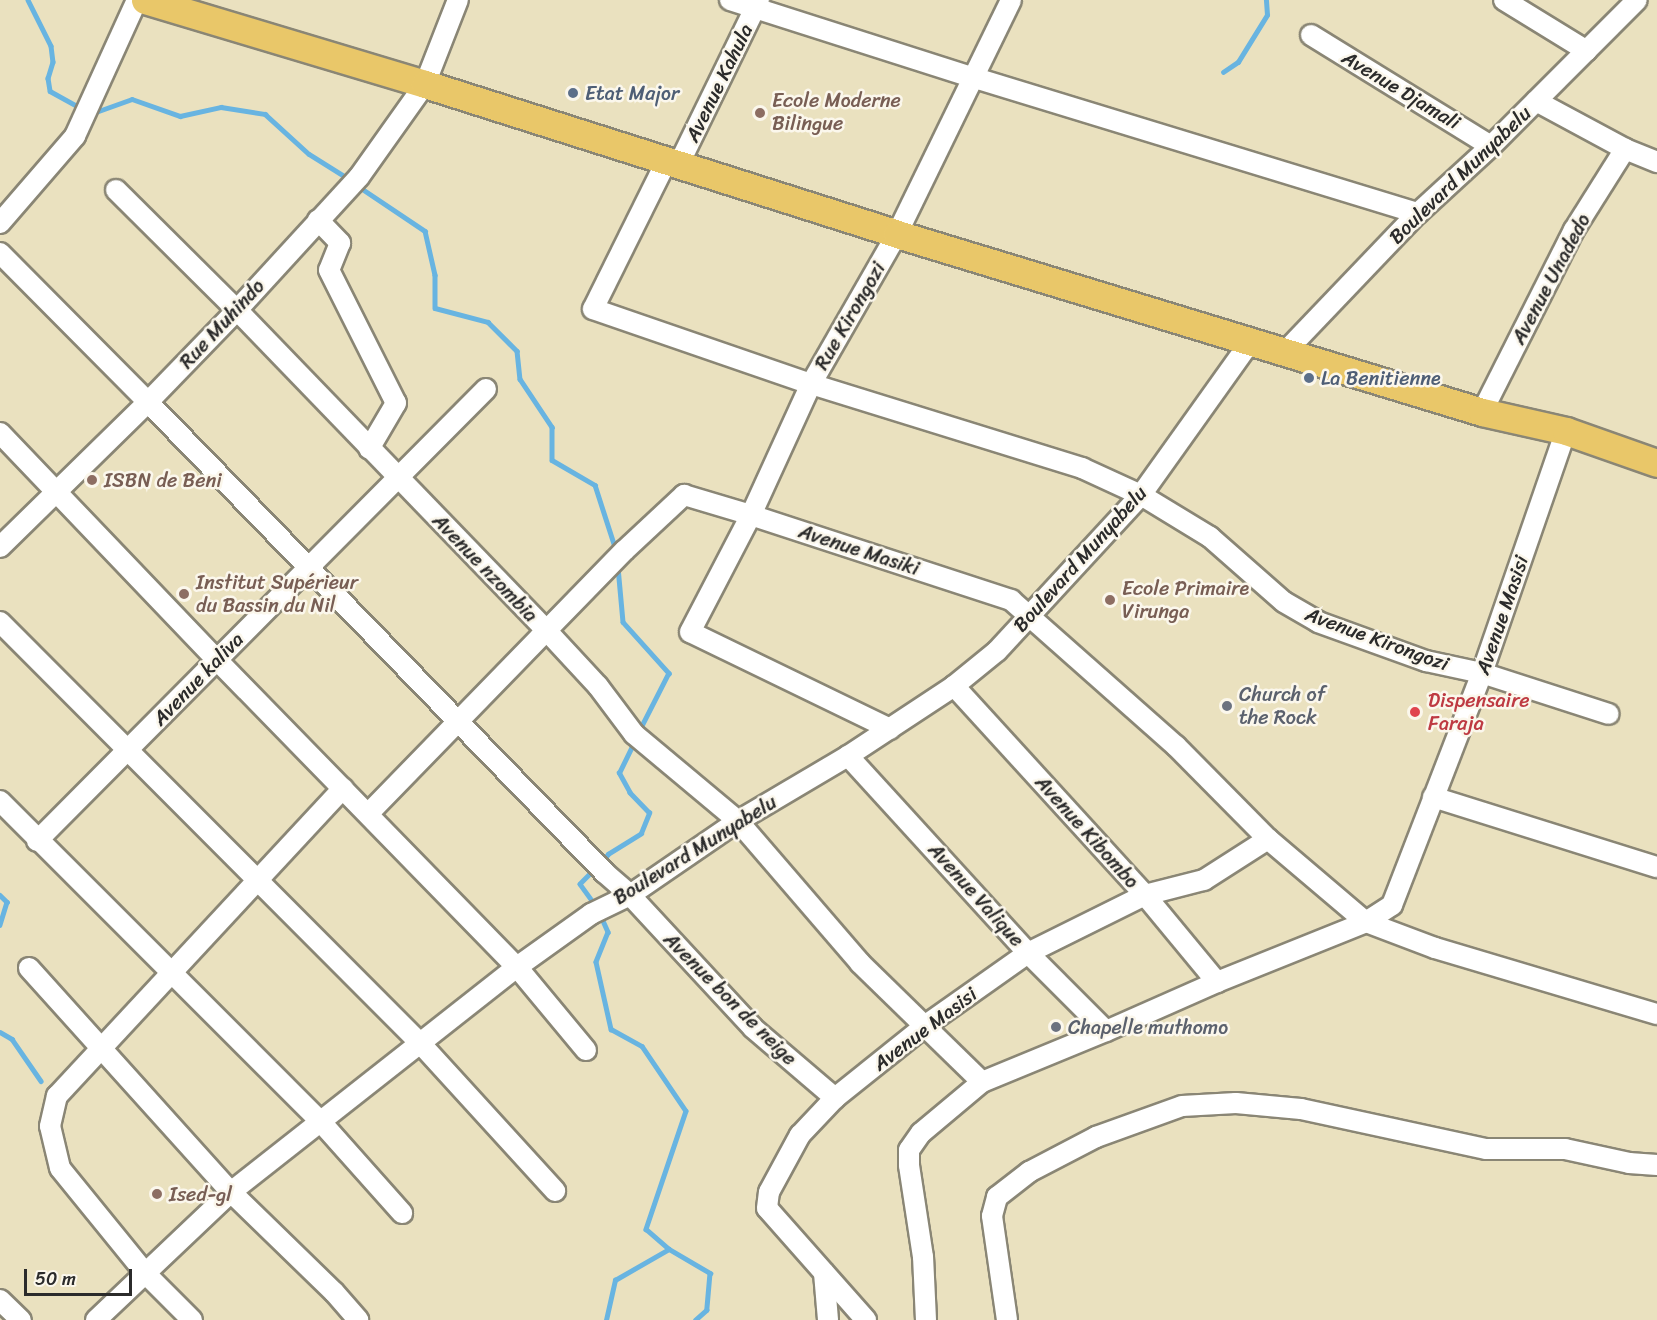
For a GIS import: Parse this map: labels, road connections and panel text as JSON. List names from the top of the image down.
{
  "streets": {
    "street": [
      "Avenue Kahula",
      "Avenue Djamali",
      "Boulevard Munyabelu",
      "Avenue Unadedo",
      "Rue Kirongozi",
      "Rue Muhindo",
      "Avenue Masiki",
      "Avenue nzombia",
      "Avenue Masisi",
      "Avenue Kirongozi",
      "Avenue kaliva",
      "Avenue Kibombo",
      "Avenue Valique",
      "Avenue bon de neige"
    ]
  },
  "crossings": [
    ["Avenue Kahula", "Rue Kirongozi"],
    ["Avenue Kahula", "Avenue Kirongozi"],
    ["Avenue Djamali", "Boulevard Munyabelu"],
    ["Boulevard Munyabelu", "Rue Kirongozi"],
    ["Boulevard Munyabelu", "Avenue Masiki"],
    ["Boulevard Munyabelu", "Avenue nzombia"],
    ["Boulevard Munyabelu", "Avenue Kirongozi"],
    ["Boulevard Munyabelu", "Avenue Kibombo"],
    ["Boulevard Munyabelu", "Avenue Valique"],
    ["Boulevard Munyabelu", "Avenue bon de neige"],
    ["Rue Kirongozi", "Avenue Masiki"],
    ["Rue Kirongozi", "Avenue Kirongozi"],
    ["Rue Muhindo", "Avenue nzombia"],
    ["Rue Muhindo", "Avenue bon de neige"],
    ["Avenue Masiki", "Avenue nzombia"],
    ["Avenue Masiki", "Avenue Masisi"],
    ["Avenue nzombia", "Avenue Masisi"],
    ["Avenue nzombia", "Avenue kaliva"],
    ["Avenue Masisi", "Avenue Kirongozi"],
    ["Avenue Masisi", "Avenue Kibombo"],
    ["Avenue Masisi", "Avenue Valique"],
    ["Avenue Masisi", "Avenue bon de neige"],
    ["Avenue kaliva", "Avenue bon de neige"]
  ],
  "places": [
    "Etat Major",
    "Ecole Moderne Bilingue",
    "La Benitienne",
    "ISBN de Beni",
    "Institut Supérieur du Bassin du Nil",
    "Ecole Primaire Virunga",
    "Church of the Rock",
    "Dispensaire Faraja",
    "Chapelle muthomo",
    "Ised-gl"
  ],
  "scale_bar": "50 m"
}
